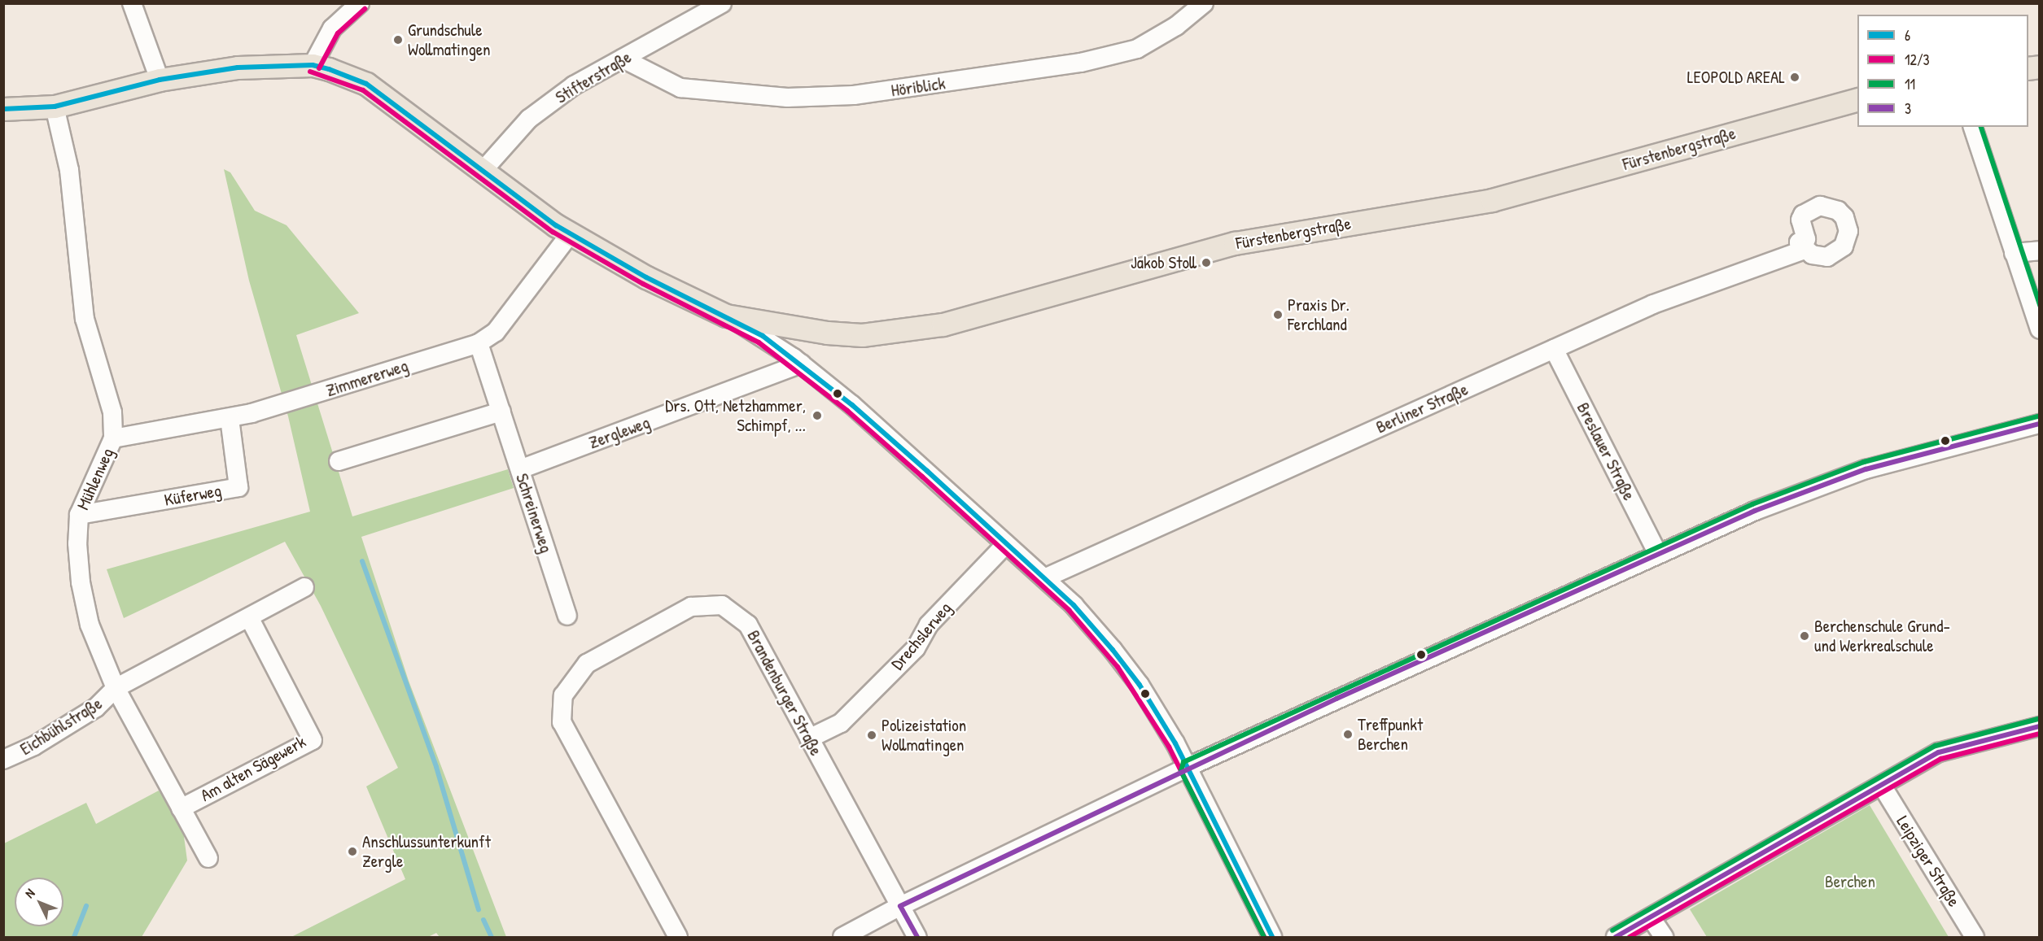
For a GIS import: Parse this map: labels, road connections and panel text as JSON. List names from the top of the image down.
{
  "streets": {
    "main road": ["Fürstenbergstraße"],
    "street": [
      "Stifterstraße",
      "Höriblick",
      "Zimmererweg",
      "Berliner Straße",
      "Zergleweg",
      "Breslauer Straße",
      "Mühlenweg",
      "Küferweg",
      "Schreinerweg",
      "Drechslerweg",
      "Brandenburger Straße",
      "Eichbühlstraße",
      "Am alten Sägewerk",
      "Leipziger Straße"
    ]
  },
  "crossings": [
    ["Stifterstraße", "Höriblick"],
    ["Stifterstraße", "Fürstenbergstraße"],
    ["Fürstenbergstraße", "Zimmererweg"],
    ["Fürstenbergstraße", "Mühlenweg"],
    ["Zimmererweg", "Mühlenweg"],
    ["Zimmererweg", "Küferweg"],
    ["Zimmererweg", "Schreinerweg"],
    ["Berliner Straße", "Breslauer Straße"],
    ["Zergleweg", "Schreinerweg"],
    ["Mühlenweg", "Küferweg"],
    ["Mühlenweg", "Eichbühlstraße"],
    ["Mühlenweg", "Am alten Sägewerk"],
    ["Drechslerweg", "Brandenburger Straße"]
  ],
  "parks": ["Berchen"],
  "places": [
    "Grundschule Wollmatingen",
    "LEOPOLD AREAL",
    "Jakob Stoll",
    "Praxis Dr. Ferchland",
    "Drs. Ott, Netzhammer, Schimpf, ...",
    "Berchenschule Grund- und Werkrealschule",
    "Treffpunkt Berchen",
    "Polizeistation Wollmatingen",
    "Anschlussunterkunft Zergle"
  ],
  "lines": [
    "transit line 12/3",
    "transit line 6",
    "transit line 11",
    "transit line 3"
  ],
  "legend": [
    "6",
    "12/3",
    "11",
    "3"
  ],
  "north": "top left"
}
